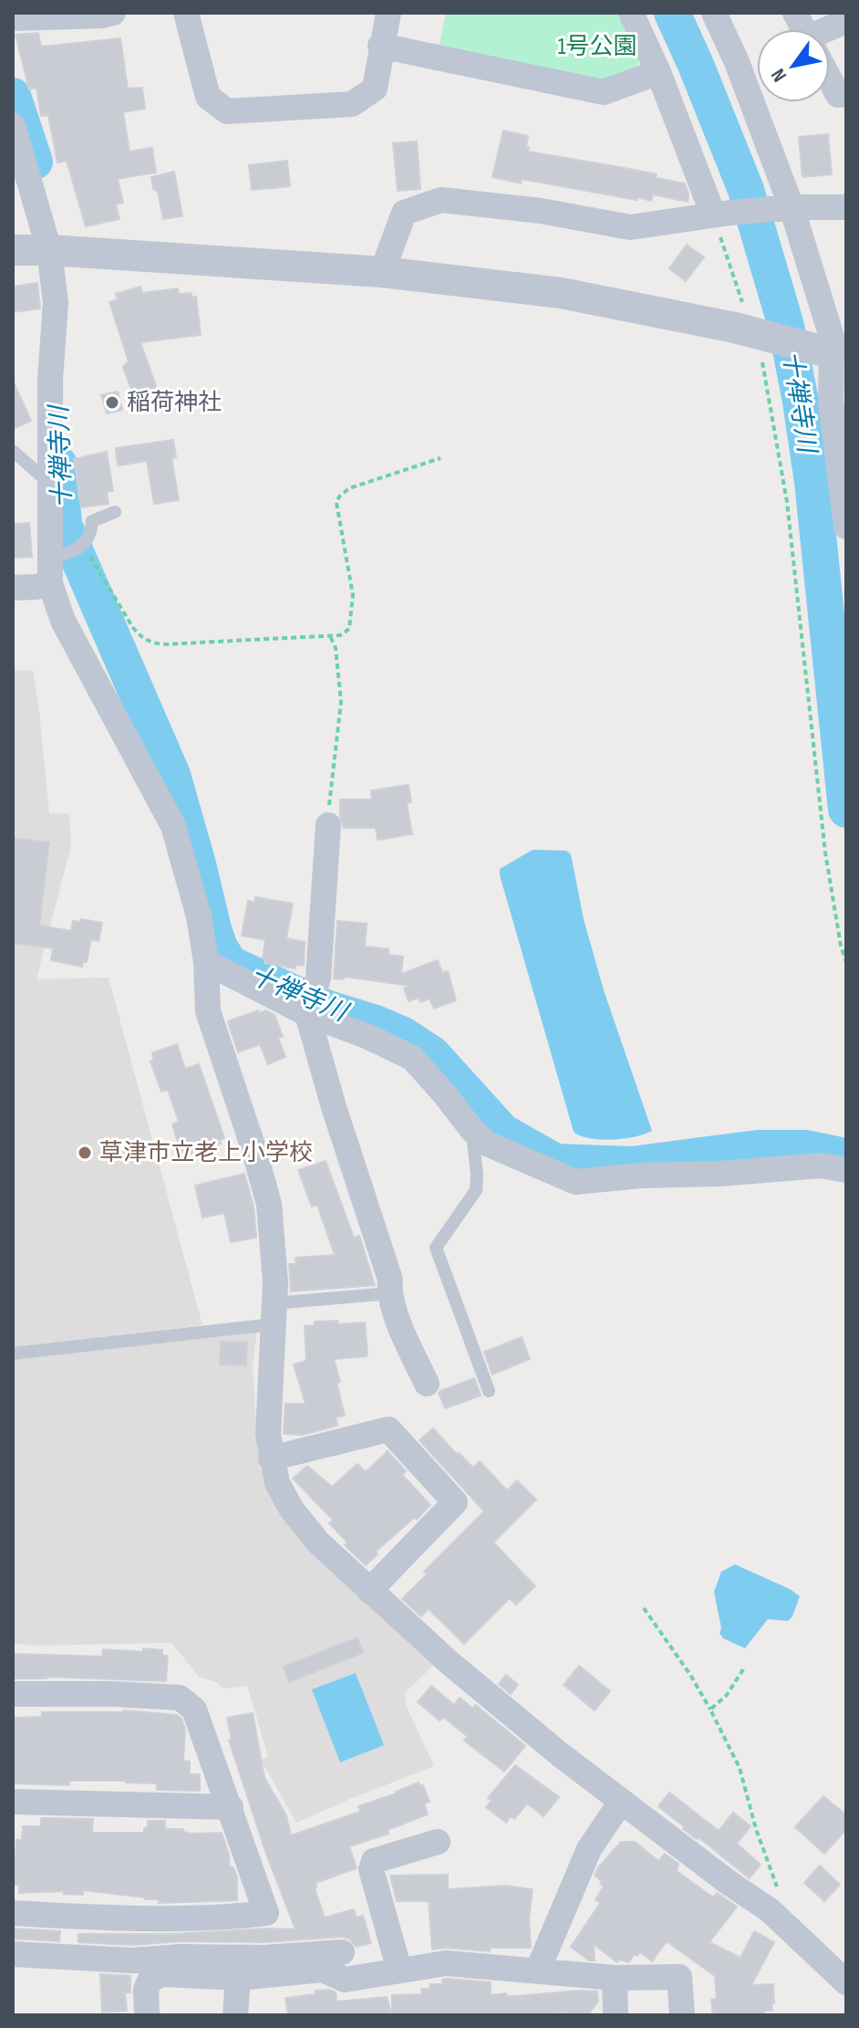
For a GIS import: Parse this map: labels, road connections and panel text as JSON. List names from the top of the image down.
{
  "water": ["十禅寺川"],
  "parks": ["1号公園"],
  "places": ["稲荷神社", "草津市立老上小学校"],
  "north": "bottom left"
}
